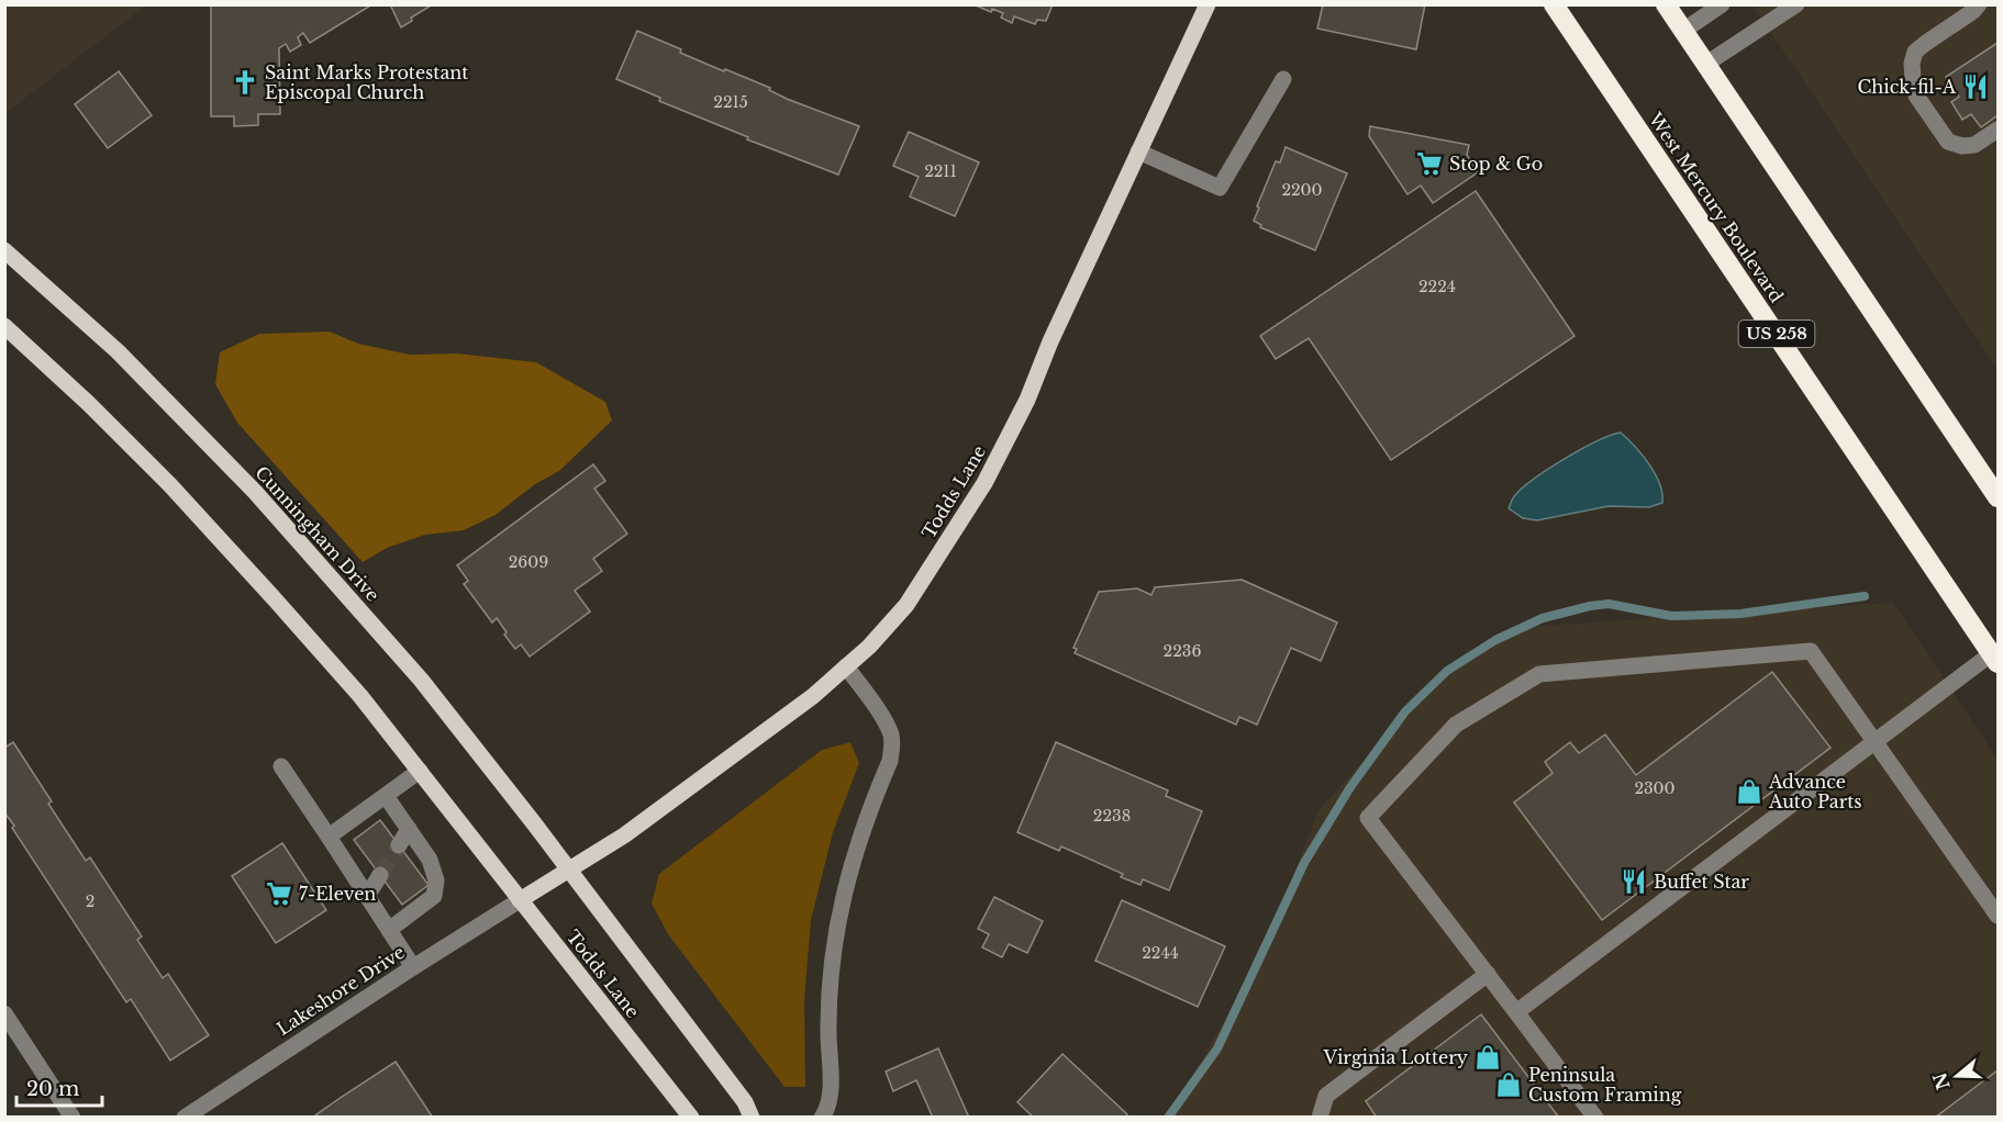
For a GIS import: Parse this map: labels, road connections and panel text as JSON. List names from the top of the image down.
{
  "streets": {
    "highway": ["West Mercury Boulevard", "US 258"],
    "main road": ["Todds Lane", "Cunningham Drive"],
    "street": ["Lakeshore Drive"]
  },
  "crossings": [
    ["Todds Lane", "Cunningham Drive"],
    ["Todds Lane", "Lakeshore Drive"]
  ],
  "places": {
    "church": ["Saint Marks Protestant Episcopal Church"],
    "restaurant": ["Chick-fil-A", "Buffet Star"],
    "supermarket": ["Stop & Go", "7-Eleven"],
    "shop": ["Advance Auto Parts", "Virginia Lottery", "Peninsula Custom Framing"]
  },
  "house_numbers": [
    "2215",
    "2211",
    "2200",
    "2224",
    "2609",
    "2236",
    "2300",
    "2238",
    "2",
    "2244"
  ],
  "scale_bar": "20 m",
  "north": "left"
}
